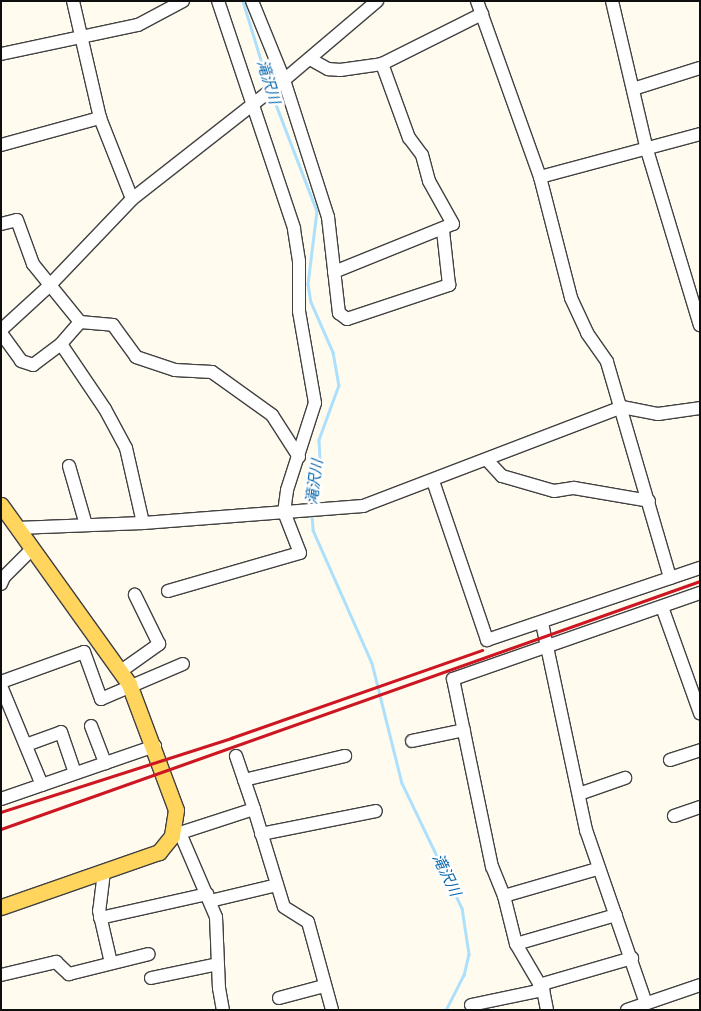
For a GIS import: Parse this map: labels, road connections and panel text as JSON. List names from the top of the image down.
{
  "water": ["滝沢川"]
}
